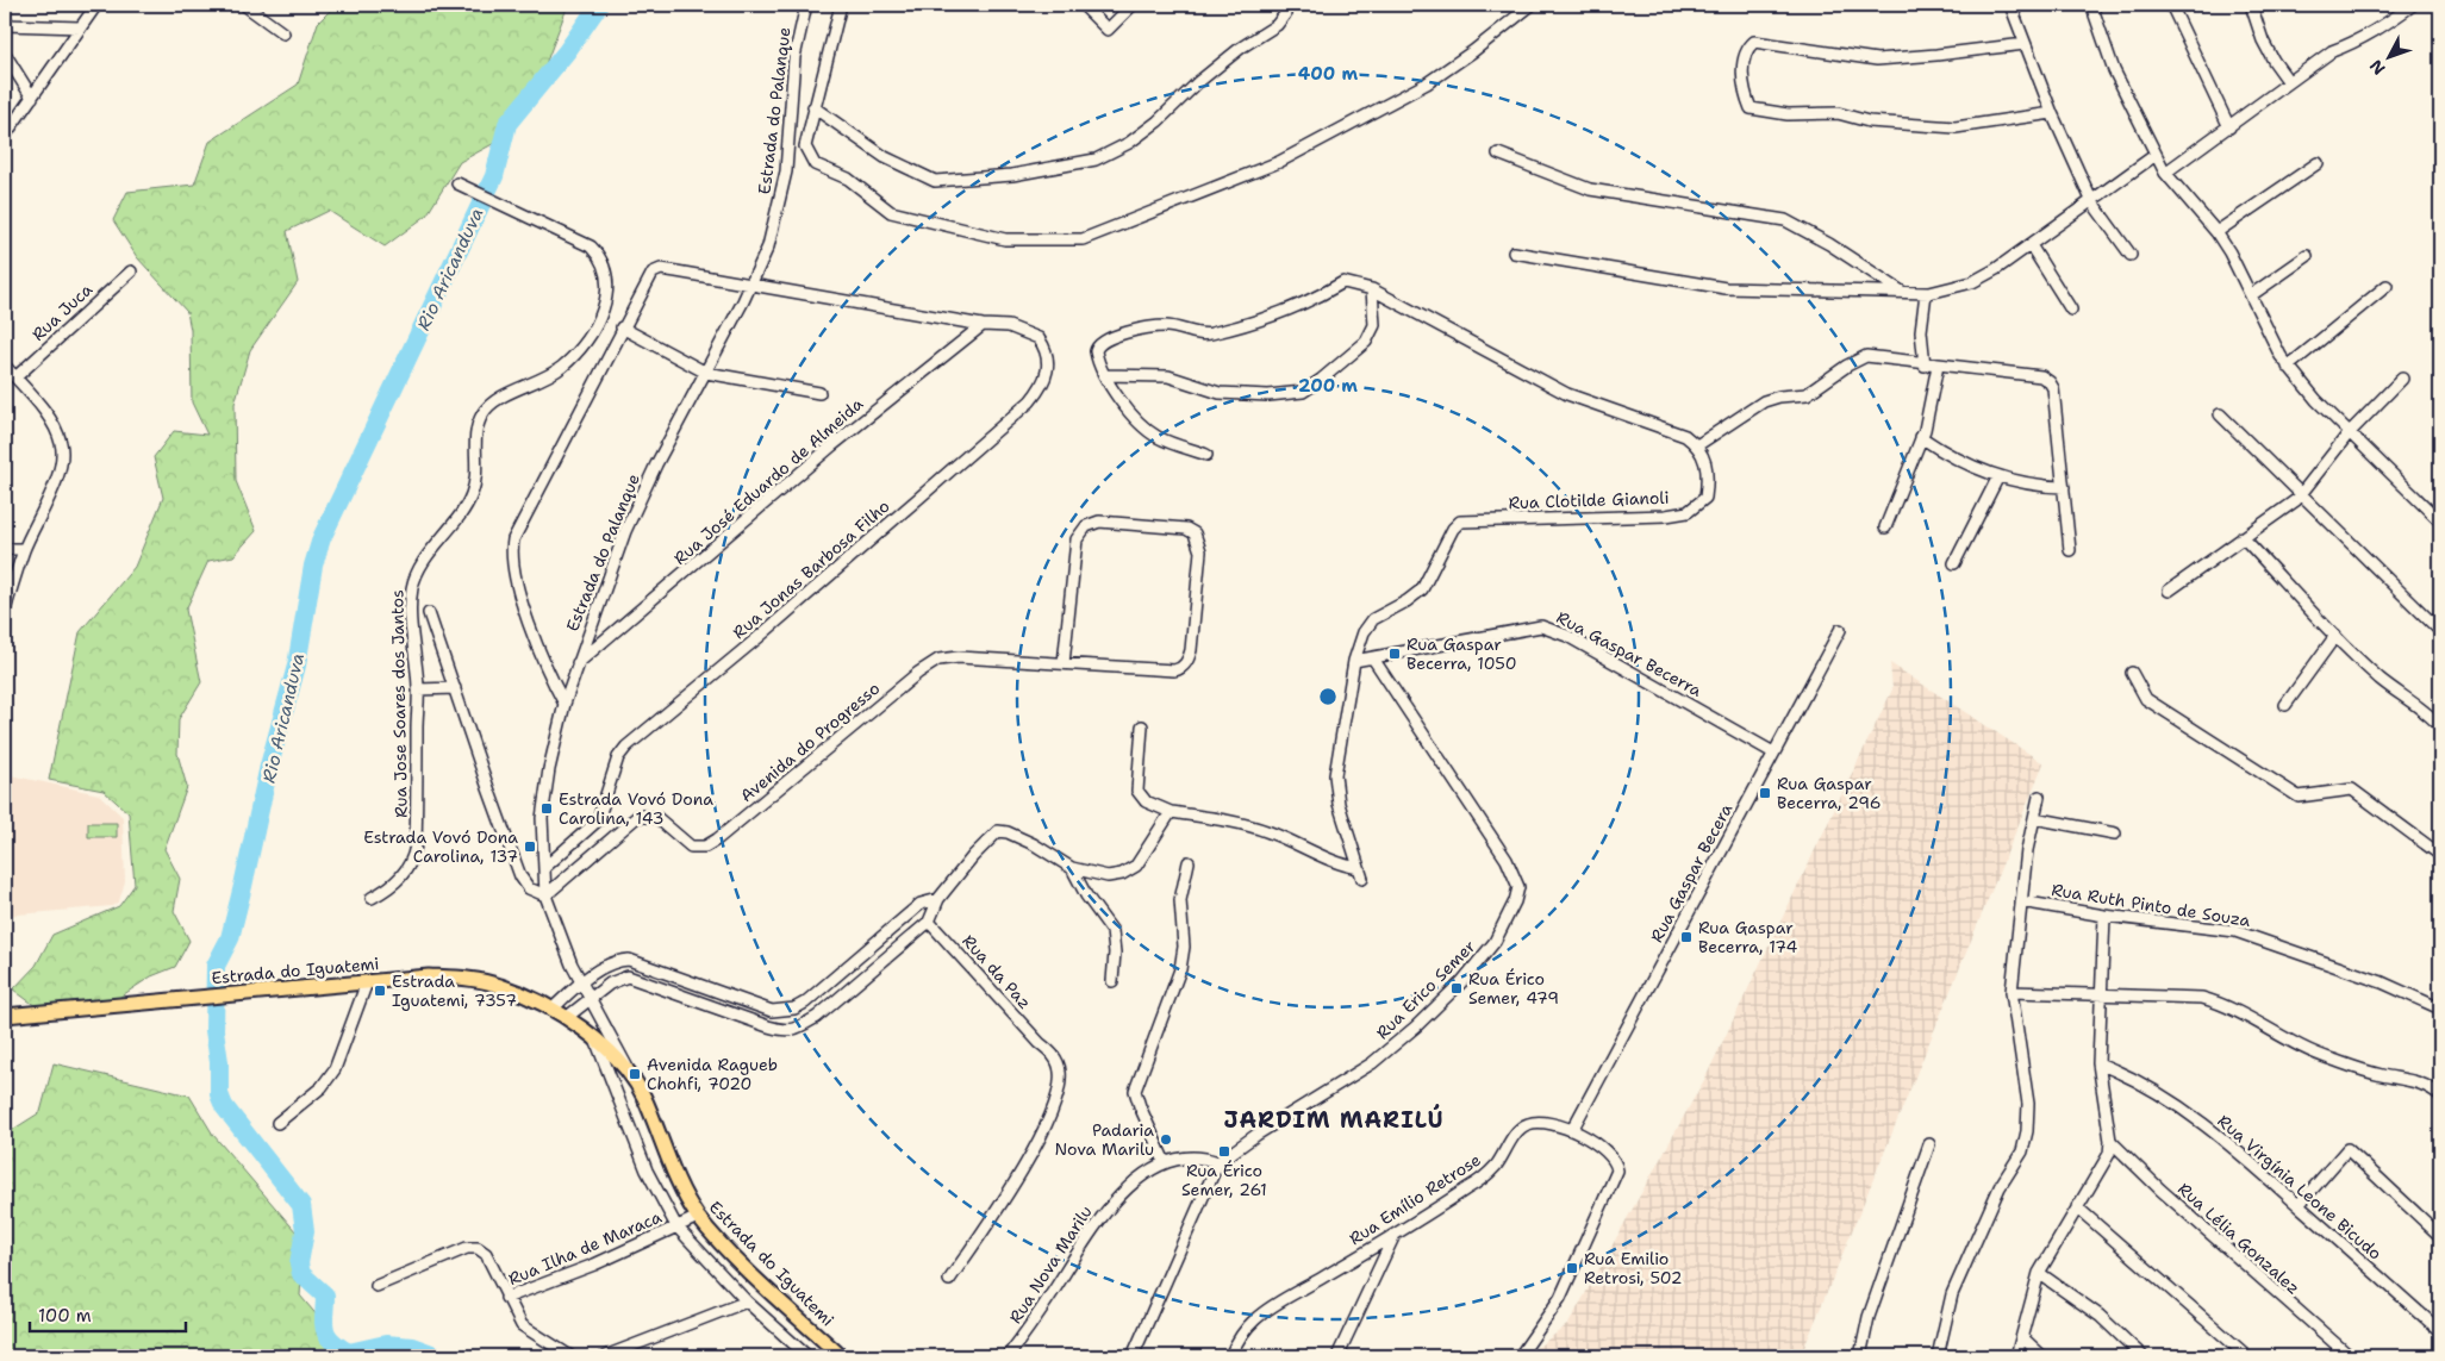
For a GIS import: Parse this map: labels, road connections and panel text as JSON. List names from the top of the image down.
{
  "streets": {
    "main road": ["Estrada do Iguatemi"],
    "street": [
      "Estrada do Palanque",
      "Rua Juca",
      "Rua José Eduardo de Almeida",
      "Rua Clotilde Gianoli",
      "Rua Jonas Barbosa Filho",
      "Rua Gaspar Becerra",
      "Rua Jose Soares dos Jantos",
      "Avenida do Progresso",
      "Rua Gaspar Becera",
      "Rua Ruth Pinto de Souza",
      "Rua da Paz",
      "Rua Erico Semer",
      "Rua Virgínia Leone Bicudo",
      "Rua Emílio Retrose",
      "Rua Lélia Gonzalez",
      "Rua Ilha de Maraca",
      "Rua Nova Marilu"
    ]
  },
  "crossings": [
    ["Estrada do Palanque", "Rua José Eduardo de Almeida"],
    ["Estrada do Palanque", "Rua Jonas Barbosa Filho"],
    ["Estrada do Palanque", "Avenida do Progresso"],
    ["Estrada do Palanque", "Estrada do Iguatemi"],
    ["Rua José Eduardo de Almeida", "Rua Jonas Barbosa Filho"],
    ["Rua Clotilde Gianoli", "Rua Gaspar Becerra"],
    ["Rua Gaspar Becerra", "Rua Gaspar Becera"],
    ["Rua Gaspar Becerra", "Rua Erico Semer"],
    ["Rua Gaspar Becera", "Rua Emílio Retrose"],
    ["Estrada do Iguatemi", "Rua Ilha de Maraca"],
    ["Rua Erico Semer", "Rua Nova Marilu"]
  ],
  "districts": ["JARDIM MARILÚ"],
  "water": ["Rio Aricanduva"],
  "places": {
    "transit": [
      "Rua Gaspar Becerra, 1050",
      "Rua Gaspar Becerra, 296",
      "Estrada Vovó Dona Carolina, 143",
      "Estrada Vovó Dona Carolina, 137",
      "Rua Gaspar Becerra, 174",
      "Rua Érico Semer, 479",
      "Estrada Iguatemi, 7357",
      "Avenida Ragueb Chohfi, 7020",
      "Rua Érico Semer, 261",
      "Rua Emilio Retrosi, 502"
    ],
    "other": ["Padaria Nova Marilu"]
  },
  "scale_bar": "100 m",
  "north": "bottom left",
  "rings": ["400 m", "200 m"]
}
